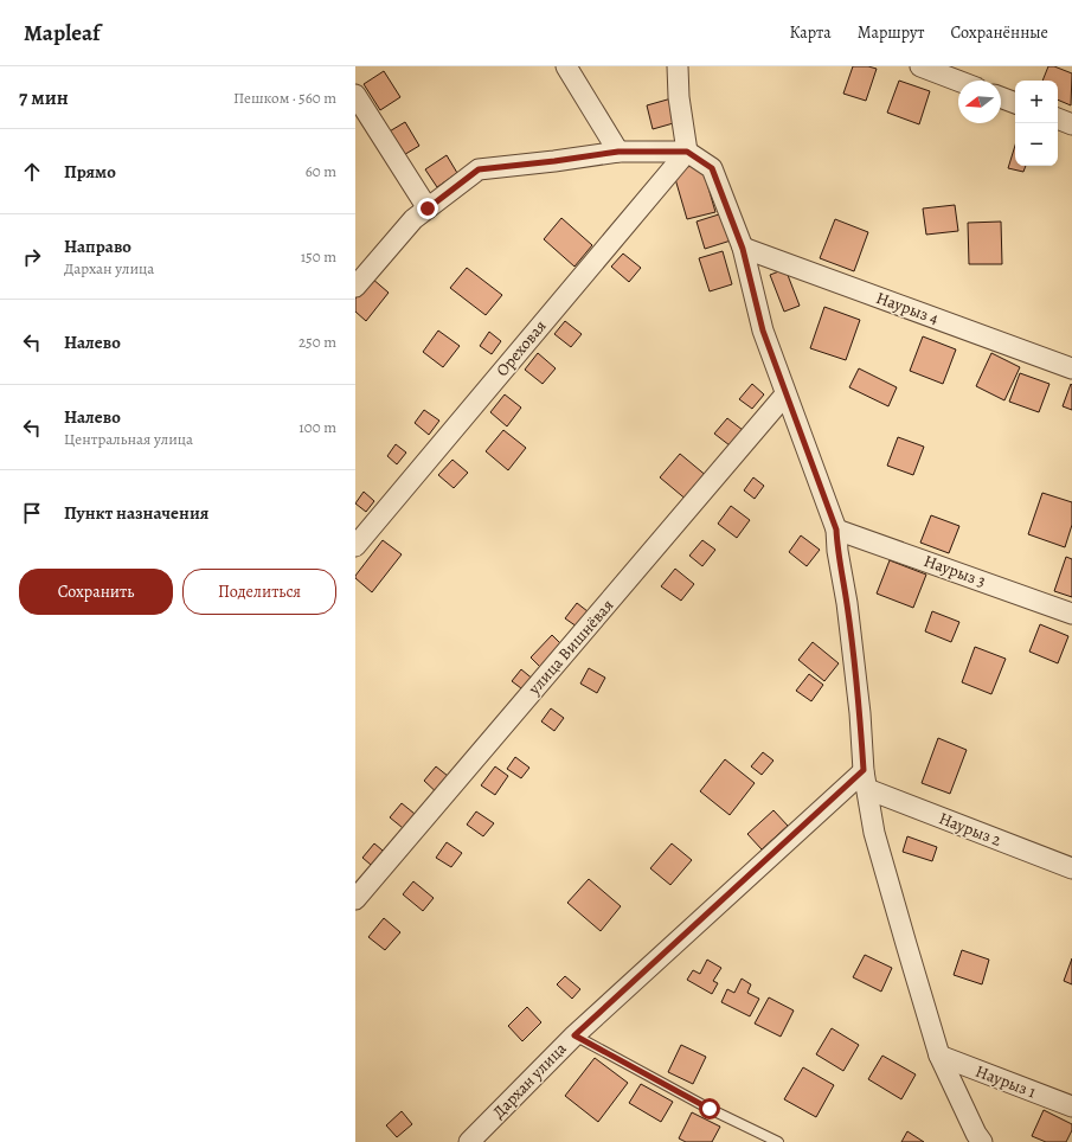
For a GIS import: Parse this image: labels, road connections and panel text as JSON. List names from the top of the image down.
{
  "streets": {
    "street": [
      "Наурыз 4",
      "Ореховая",
      "Наурыз 3",
      "улица Вишнёвая",
      "Наурыз 2",
      "Дархан улица",
      "Наурыз 1"
    ]
  },
  "crossings": [
    ["Наурыз 2", "Дархан улица"]
  ],
  "north": "left",
  "page": {
    "header": "Mapleaf",
    "nav": ["Карта", "Маршрут", "Сохранённые"],
    "heading": ["7 мин", "Пешком · 560 m"],
    "map_buttons": ["+", "−"],
    "list": [
      ["Прямо", "60 m"],
      ["Направо", "Дархан улица", "150 m"],
      ["Налево", "250 m"],
      ["Налево", "Центральная улица", "100 m"],
      "Пункт назначения"
    ],
    "buttons": ["Сохранить", "Поделиться"]
  }
}
